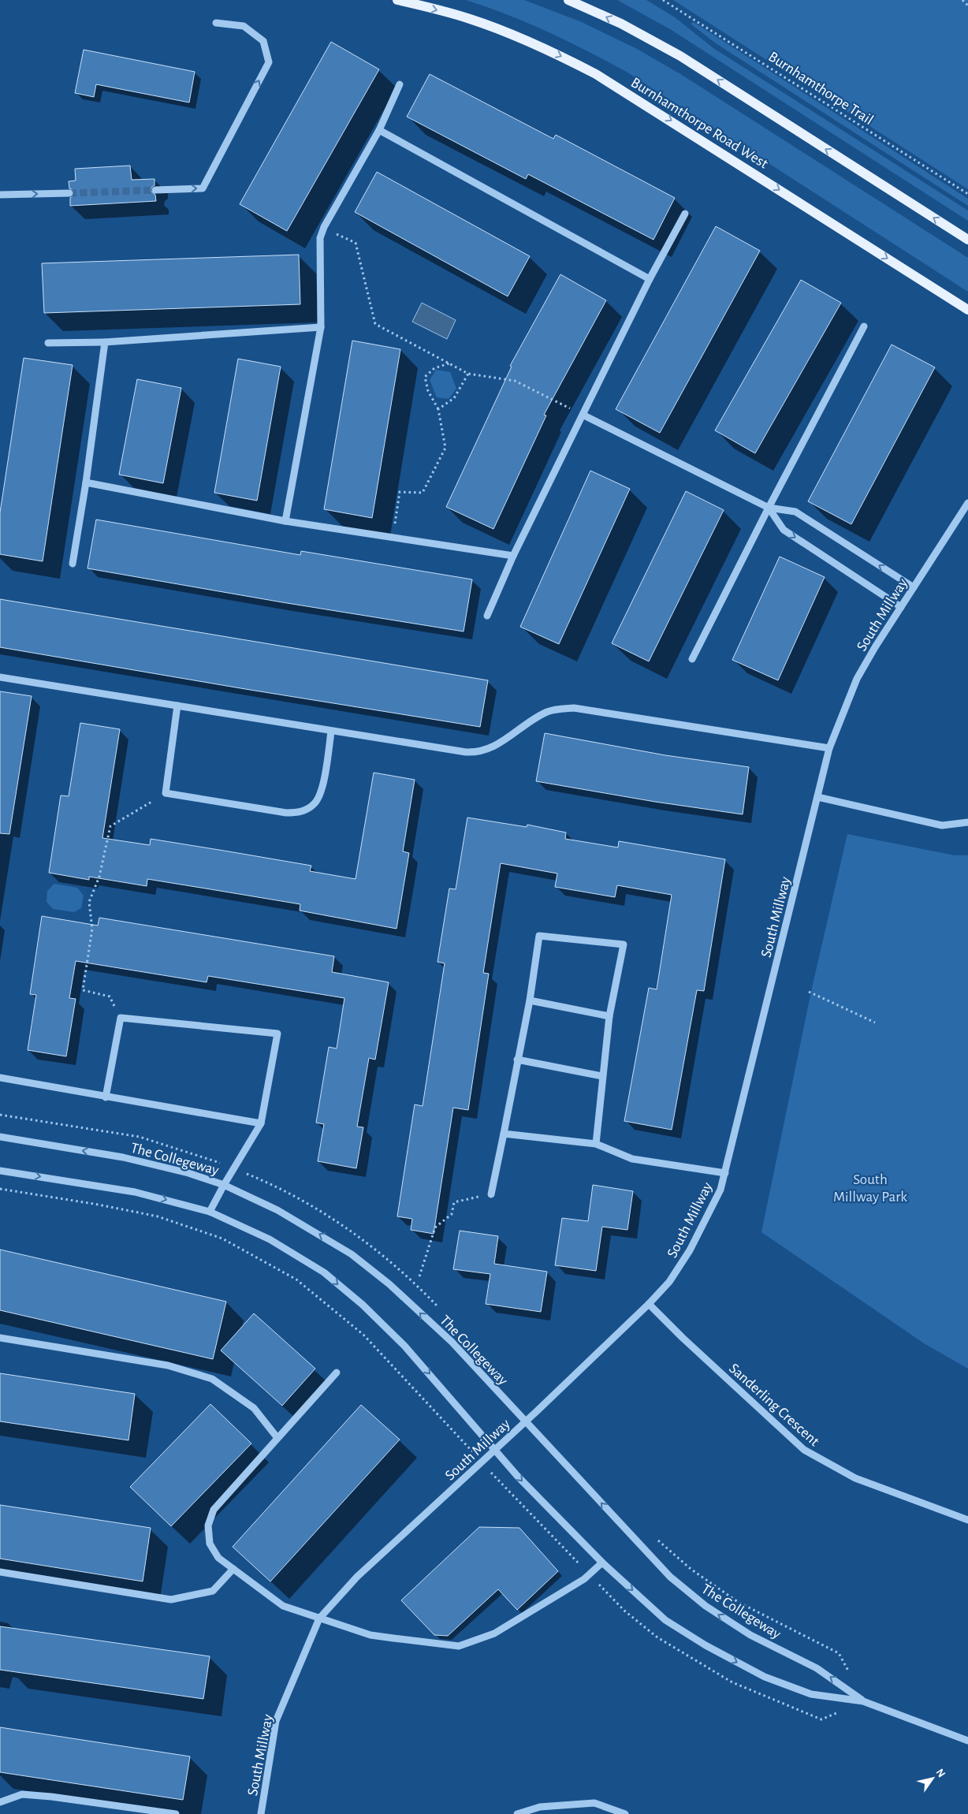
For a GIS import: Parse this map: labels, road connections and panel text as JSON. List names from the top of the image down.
{
  "streets": {
    "main road": ["Burnhamthorpe Road West"],
    "street": ["South Millway", "The Collegeway", "Sanderling Crescent"],
    "path": ["Burnhamthorpe Trail"]
  },
  "crossings": [
    ["South Millway", "The Collegeway"],
    ["South Millway", "Sanderling Crescent"]
  ],
  "parks": ["South Millway Park"],
  "north": "top right"
}
